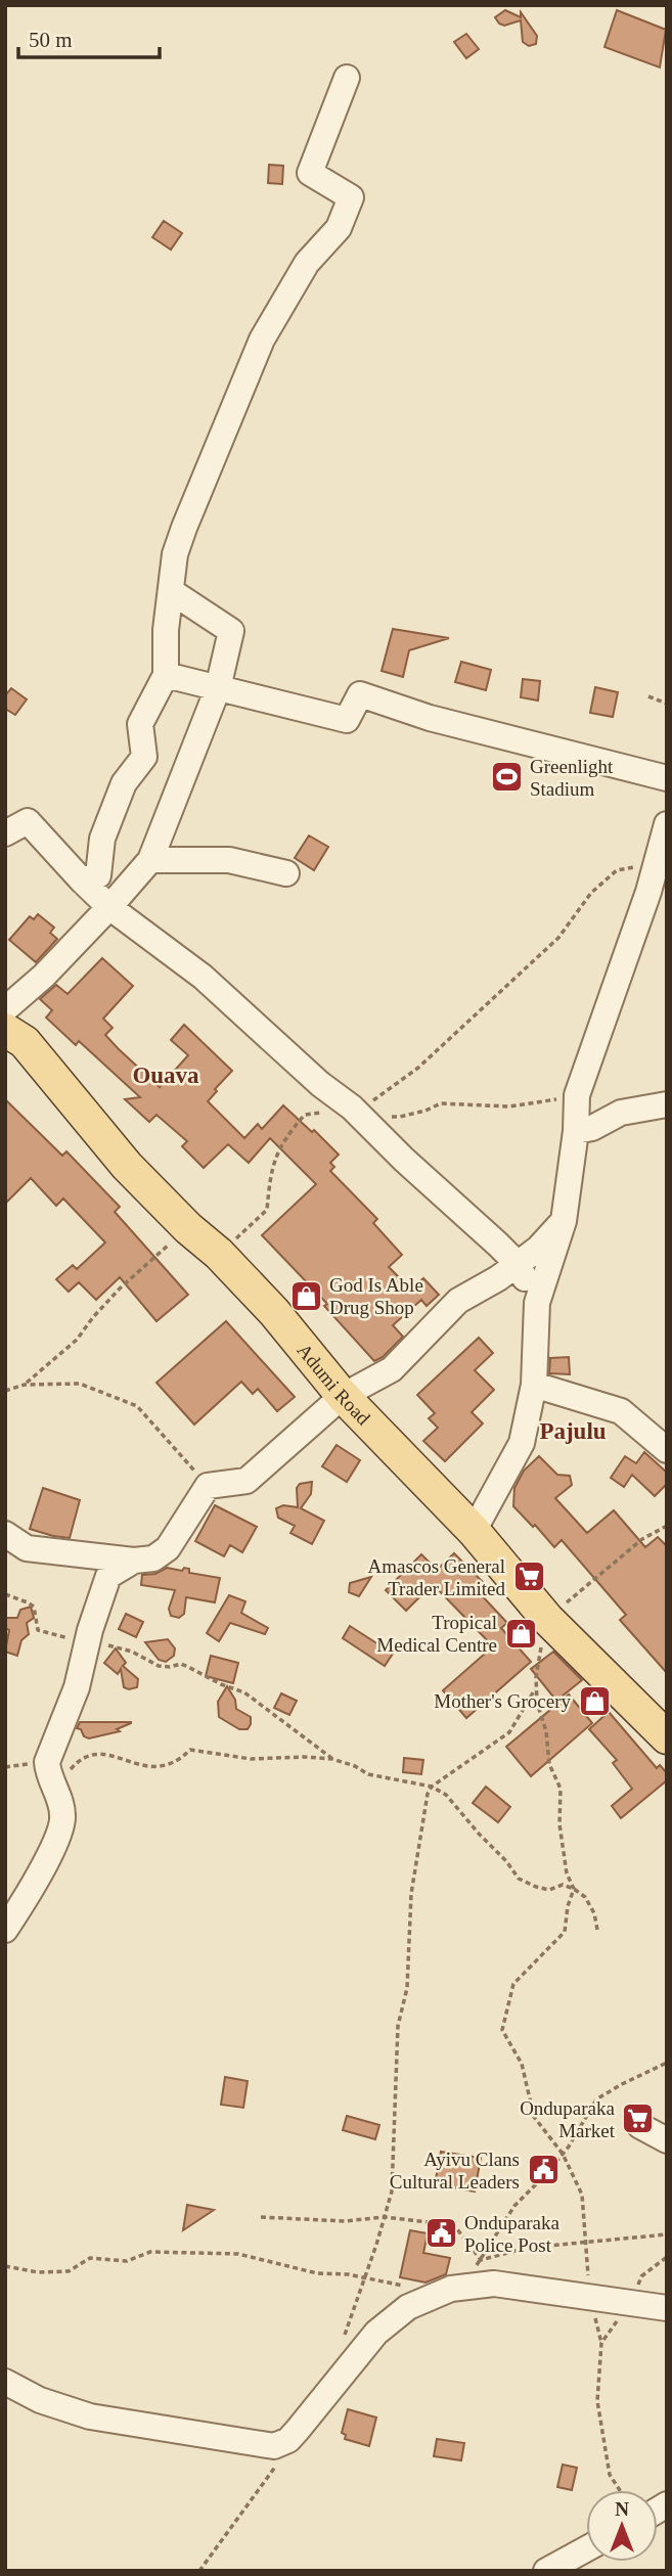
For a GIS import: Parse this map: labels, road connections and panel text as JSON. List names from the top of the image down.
{
  "streets": {
    "main road": ["Adumi Road"]
  },
  "districts": ["Ouava", "Pajulu"],
  "places": {
    "sports": ["Greenlight Stadium"],
    "shop": ["God Is Able Drug Shop", "Tropical Medical Centre", "Mother's Grocery"],
    "supermarket": ["Amascos General Trader Limited", "Onduparaka Market"],
    "public building": ["Ayivu Clans Cultural Leaders", "Onduparaka Police Post"]
  },
  "scale_bar": "50 m",
  "north": "top"
}
